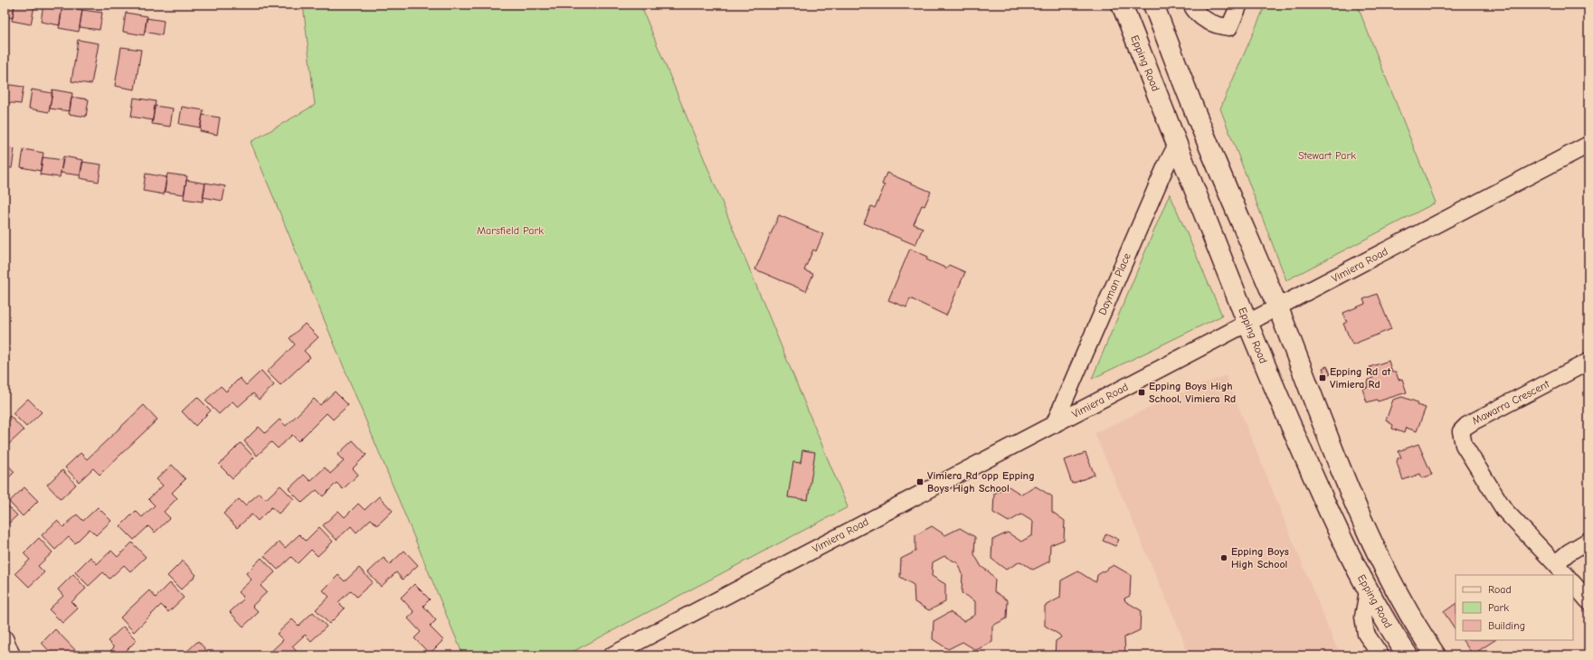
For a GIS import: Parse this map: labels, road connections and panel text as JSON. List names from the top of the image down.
{
  "streets": {
    "main road": ["Epping Road"],
    "street": ["Vimiera Road", "Dayman Place", "Mawarra Crescent"]
  },
  "crossings": [
    ["Epping Road", "Vimiera Road"],
    ["Epping Road", "Dayman Place"],
    ["Vimiera Road", "Dayman Place"]
  ],
  "parks": ["Stewart Park", "Marsfield Park"],
  "places": {
    "transit": ["Epping Rd at Vimiera Rd", "Epping Boys High School, Vimiera Rd", "Vimiera Rd opp Epping Boys High School"],
    "other": ["Epping Boys High School"]
  },
  "legend": ["Road", "Park", "Building"]
}
